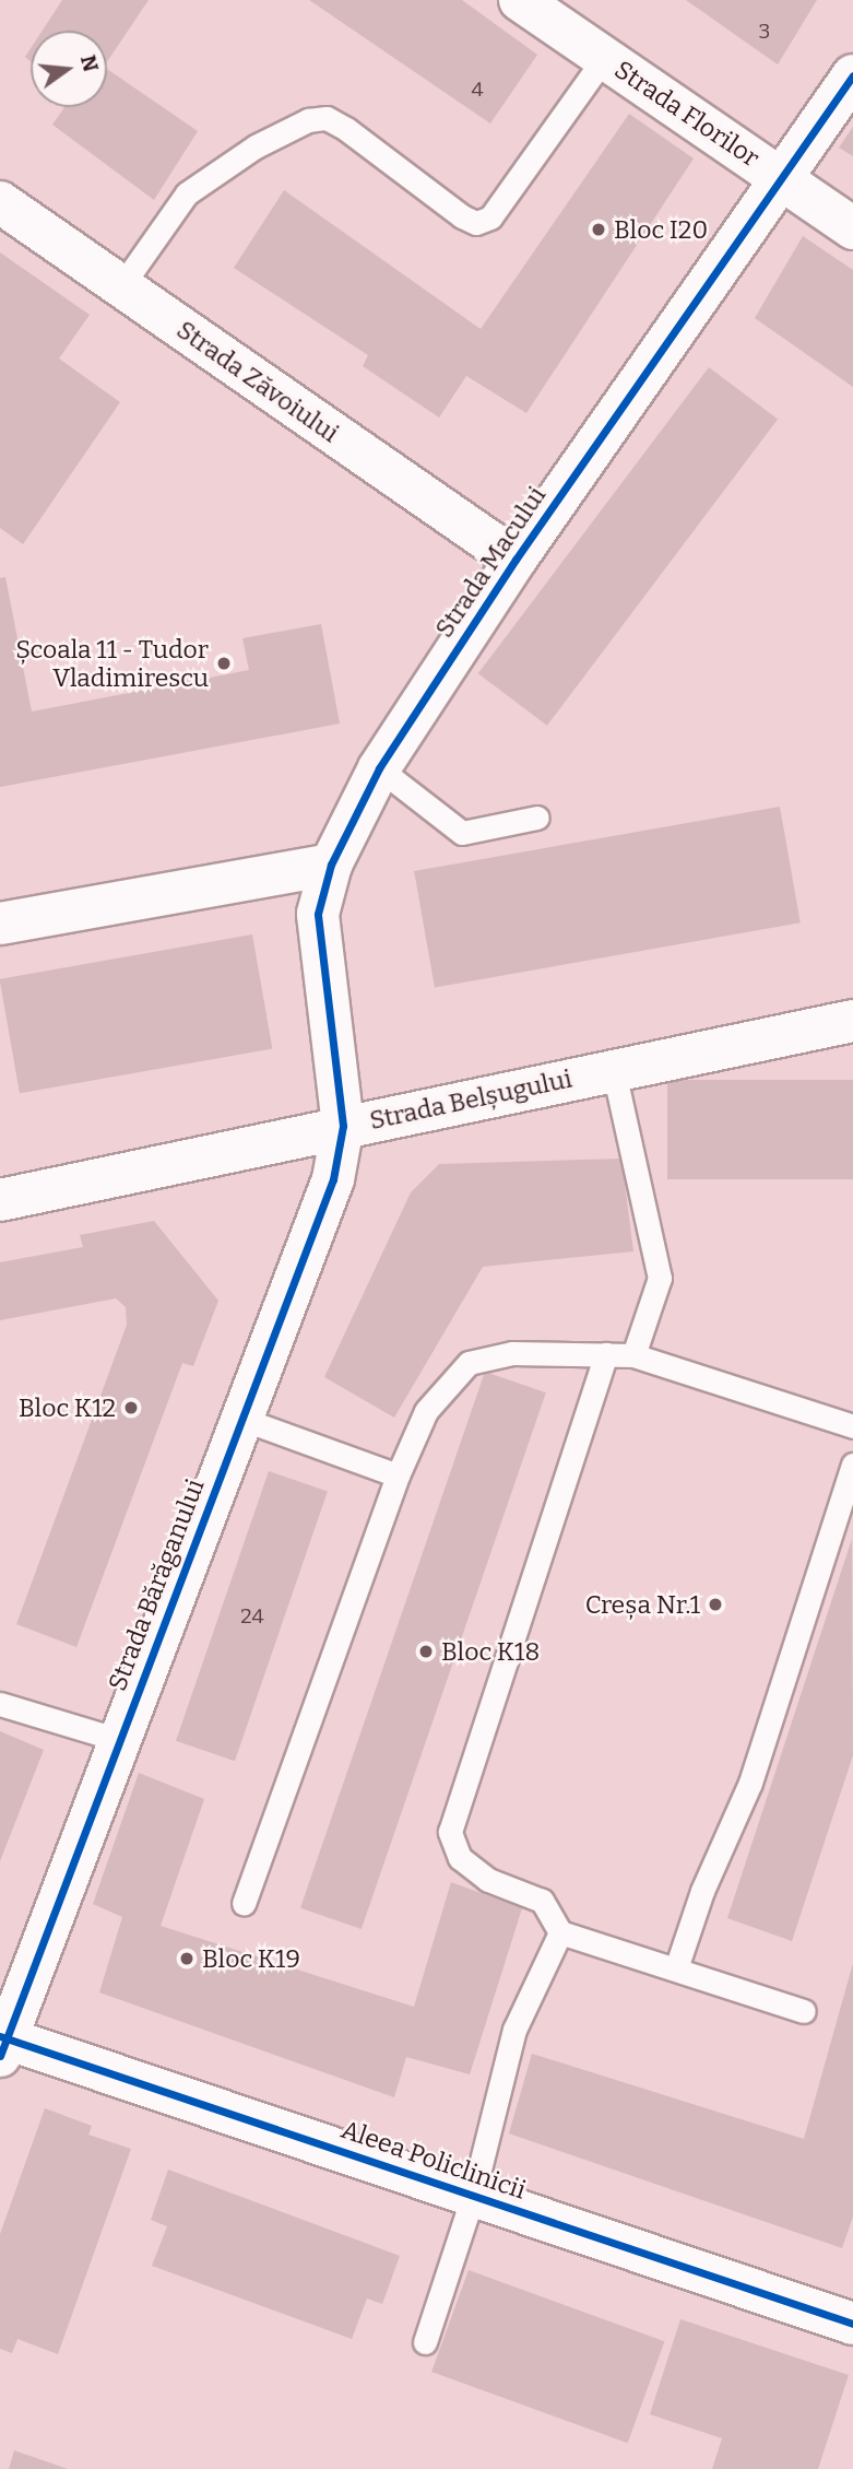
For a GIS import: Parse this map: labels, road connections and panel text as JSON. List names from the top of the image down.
{
  "streets": {
    "street": [
      "Strada Florilor",
      "Strada Zăvoiului",
      "Strada Macului",
      "Strada Belșugului",
      "Strada Bărăganului",
      "Aleea Policlinicii"
    ]
  },
  "crossings": [
    ["Strada Florilor", "Strada Macului"],
    ["Strada Zăvoiului", "Strada Macului"],
    ["Strada Macului", "Strada Belșugului"],
    ["Strada Macului", "Strada Bărăganului"],
    ["Strada Belșugului", "Strada Bărăganului"],
    ["Strada Bărăganului", "Aleea Policlinicii"]
  ],
  "places": [
    "Bloc I20",
    "Școala 11 - Tudor Vladimirescu",
    "Bloc K12",
    "Creșa Nr.1",
    "Bloc K18",
    "Bloc K19"
  ],
  "house_numbers": ["3", "4", "24"],
  "north": "right"
}
